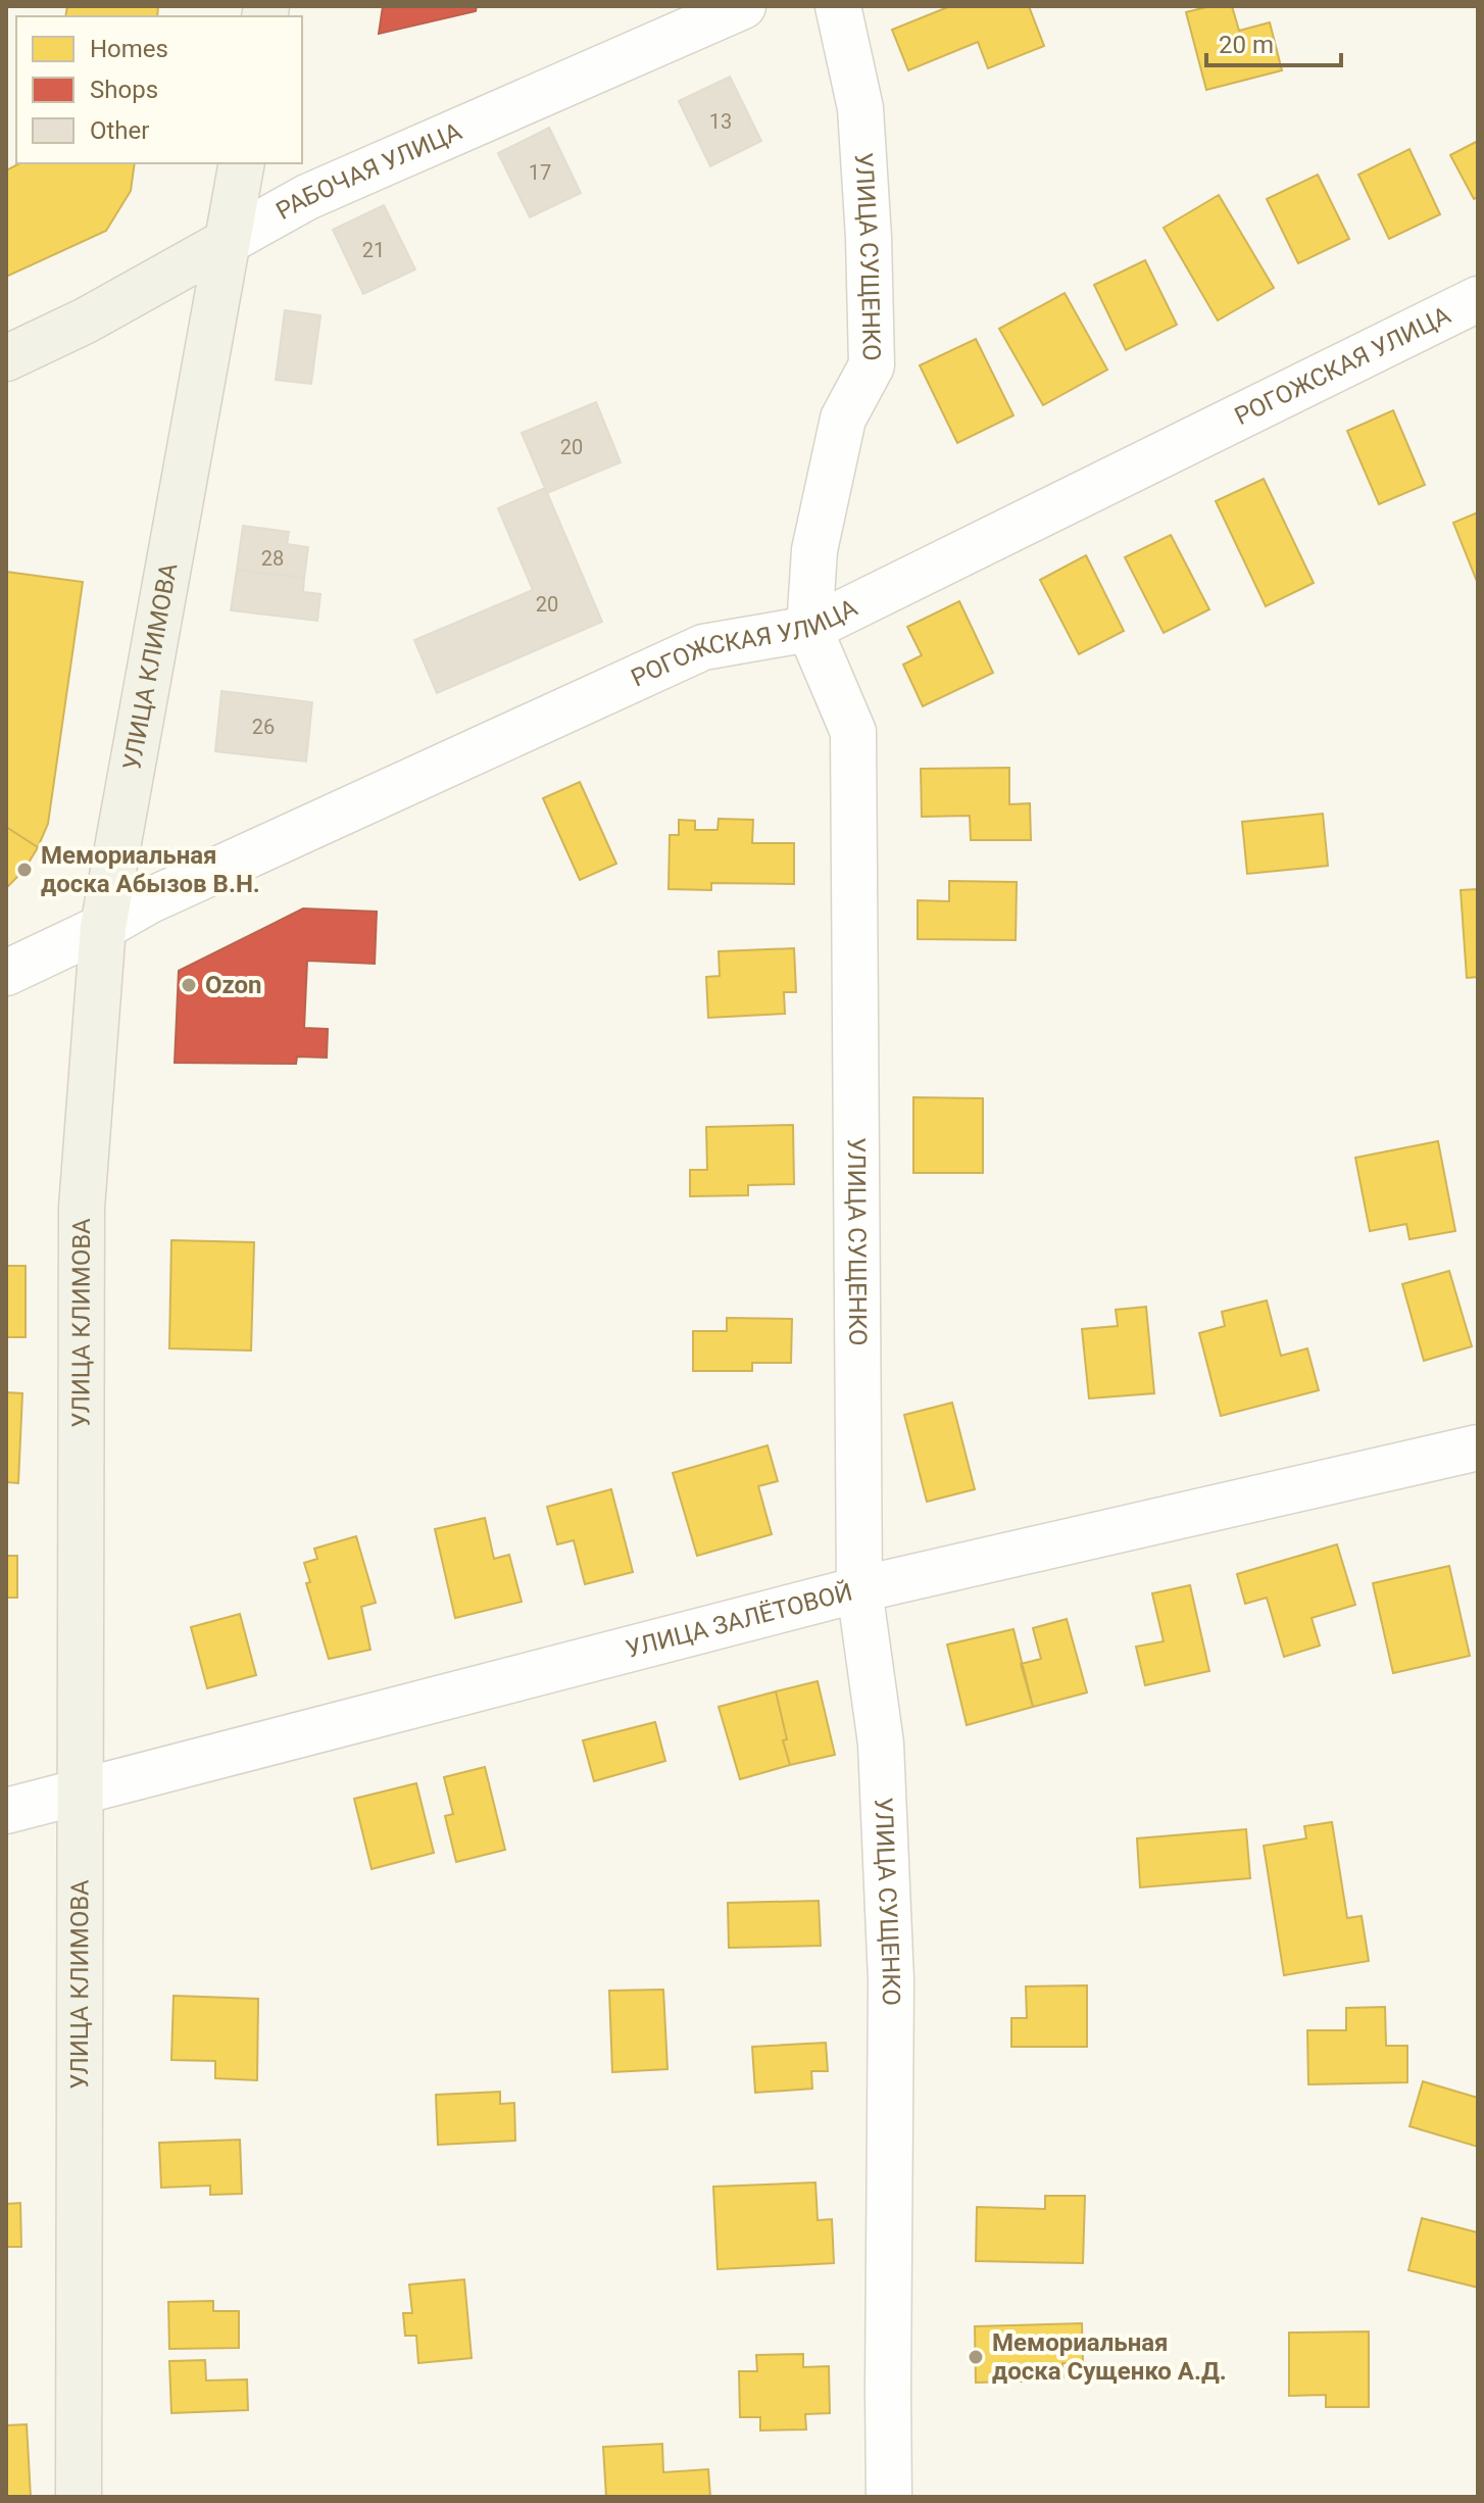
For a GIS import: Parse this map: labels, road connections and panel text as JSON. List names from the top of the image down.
{
  "streets": {
    "main road": ["РАБОЧАЯ УЛИЦА", "УЛИЦА КЛИМОВА"],
    "street": ["УЛИЦА СУЩЕНКО", "РОГОЖСКАЯ УЛИЦА", "УЛИЦА ЗАЛЁТОВОЙ"]
  },
  "crossings": [
    ["РАБОЧАЯ УЛИЦА", "УЛИЦА КЛИМОВА"],
    ["УЛИЦА СУЩЕНКО", "РОГОЖСКАЯ УЛИЦА"],
    ["УЛИЦА СУЩЕНКО", "УЛИЦА ЗАЛЁТОВОЙ"],
    ["РОГОЖСКАЯ УЛИЦА", "УЛИЦА КЛИМОВА"],
    ["УЛИЦА КЛИМОВА", "УЛИЦА ЗАЛЁТОВОЙ"]
  ],
  "places": ["Мемориальная доска Абызов В.Н.", "Ozon", "Мемориальная доска Сущенко А.Д."],
  "house_numbers": [
    "13",
    "17",
    "21",
    "20",
    "28",
    "20",
    "26"
  ],
  "legend": ["Homes", "Shops", "Other"],
  "scale_bar": "20 m"
}
